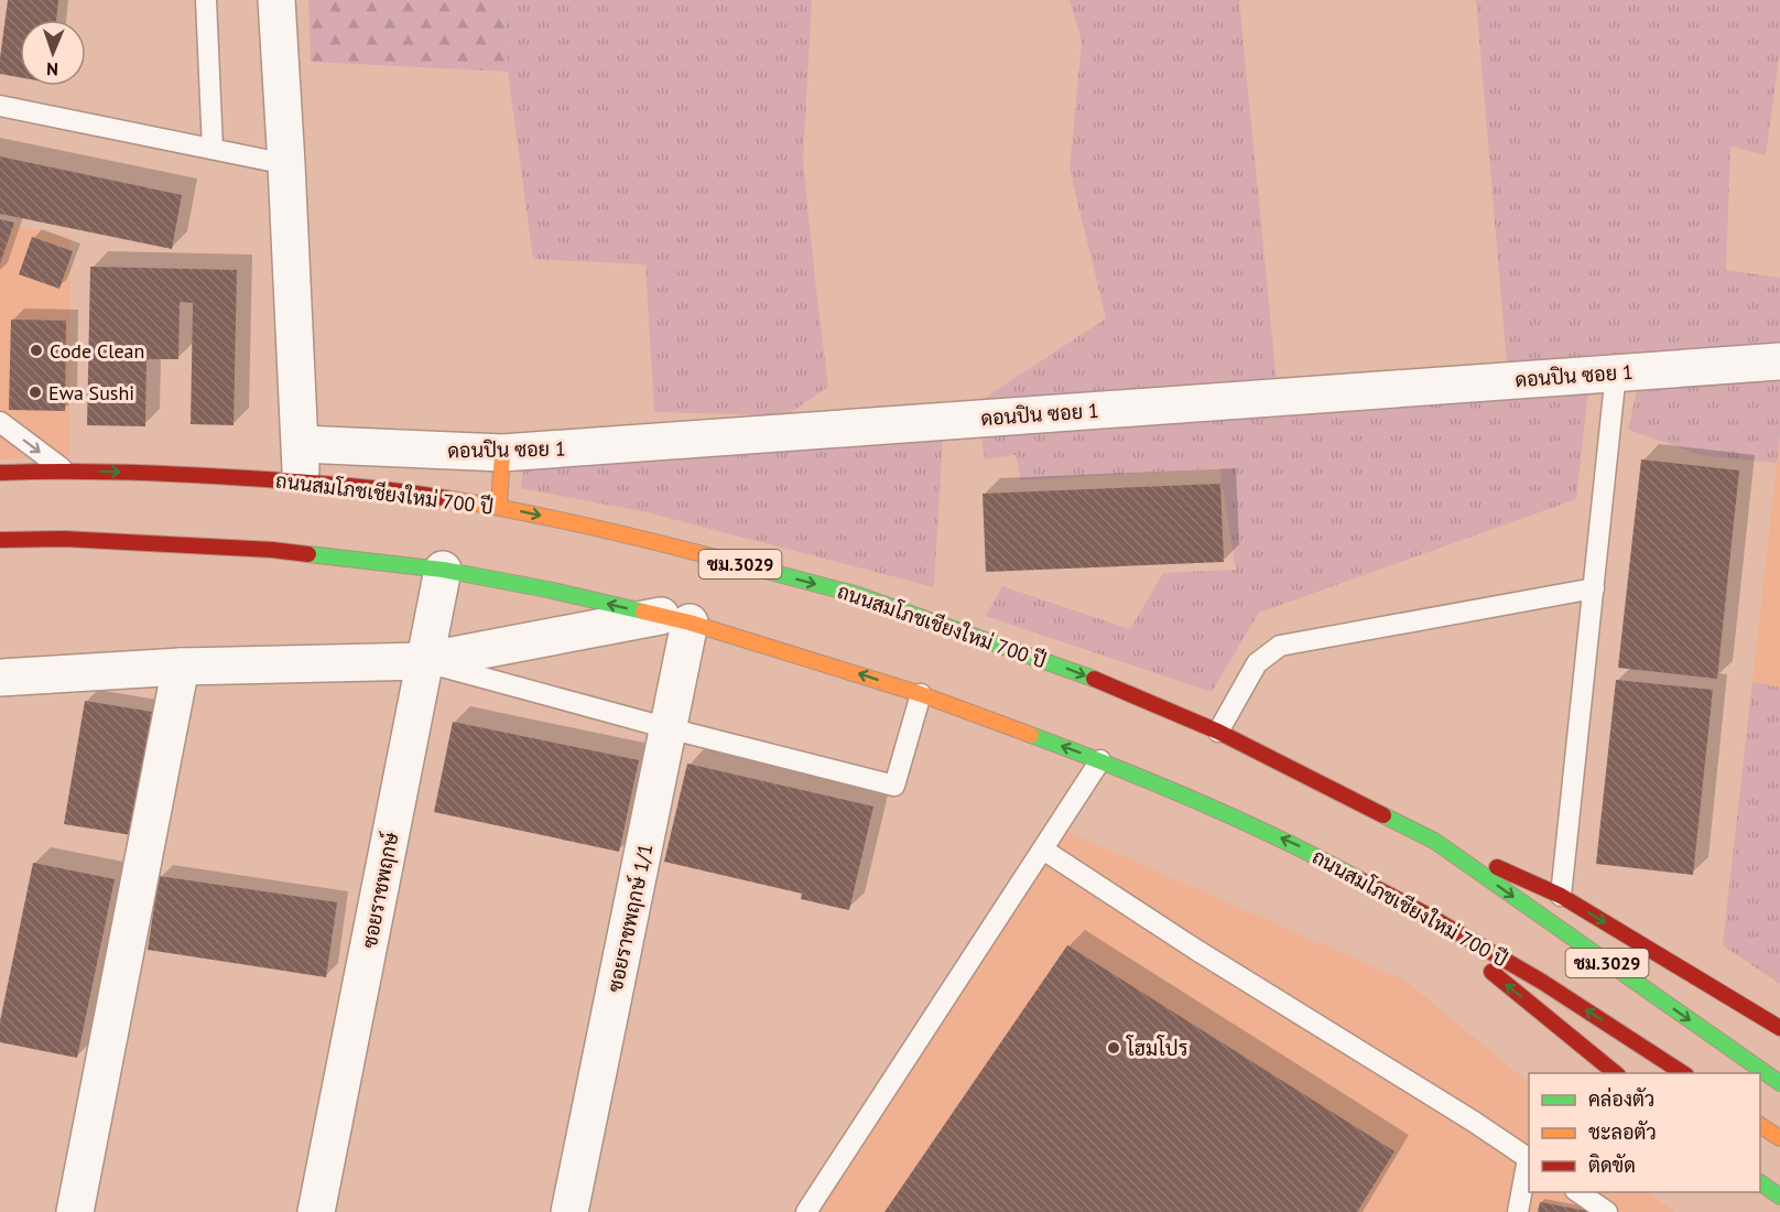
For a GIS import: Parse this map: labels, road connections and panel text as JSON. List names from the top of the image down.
{
  "streets": {
    "main road": ["ถนนสมโภชเชียงใหม่ 700 ปี", "ชม.3029"],
    "street": ["ดอนปิน ซอย 1", "ซอยราชพฤกษ์", "ซอยราชพฤกษ์ 1/1"]
  },
  "crossings": [
    ["ถนนสมโภชเชียงใหม่ 700 ปี", "ซอยราชพฤกษ์"],
    ["ถนนสมโภชเชียงใหม่ 700 ปี", "ซอยราชพฤกษ์ 1/1"]
  ],
  "places": ["Code Clean", "Ewa Sushi", "โฮมโปร"],
  "legend": ["คล่องตัว", "ชะลอตัว", "ติดขัด"],
  "north": "bottom"
}
